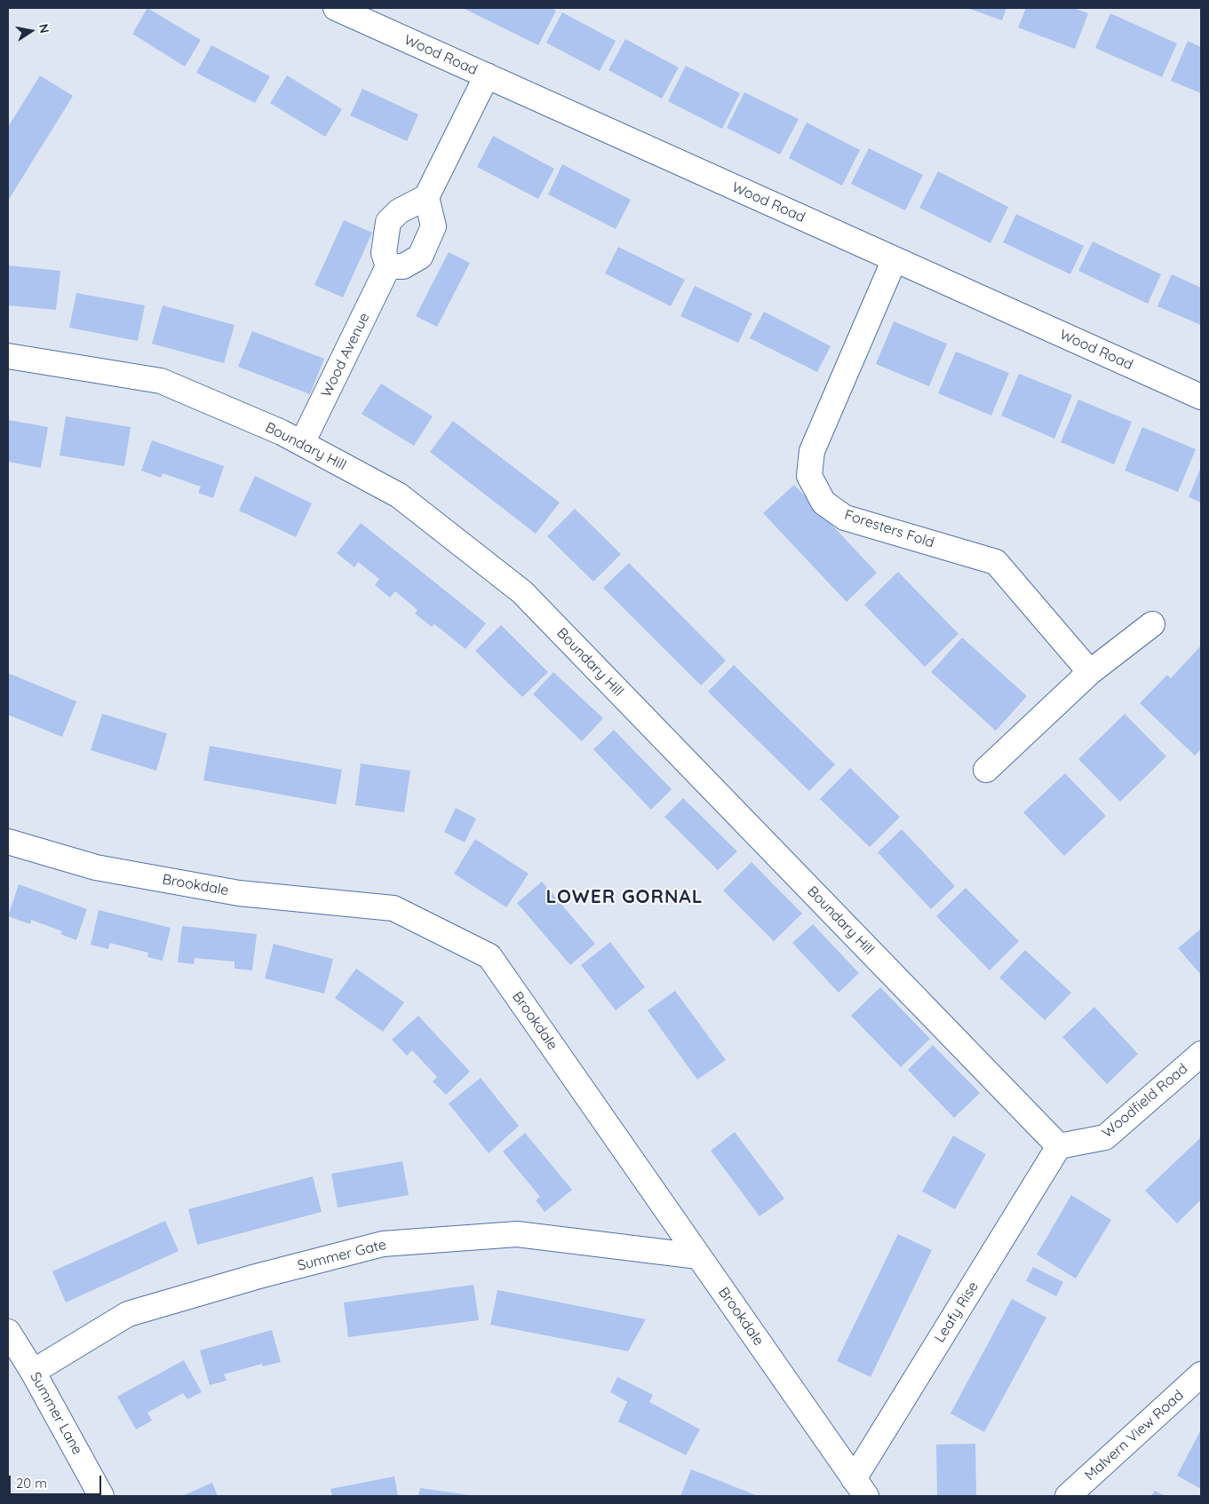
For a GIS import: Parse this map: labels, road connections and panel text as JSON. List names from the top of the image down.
{
  "streets": {
    "street": [
      "Wood Road",
      "Wood Avenue",
      "Boundary Hill",
      "Foresters Fold",
      "Brookdale",
      "Woodfield Road",
      "Summer Gate",
      "Leafy Rise",
      "Summer Lane",
      "Malvern View Road"
    ]
  },
  "crossings": [
    ["Wood Road", "Foresters Fold"],
    ["Wood Avenue", "Boundary Hill"],
    ["Boundary Hill", "Woodfield Road"],
    ["Boundary Hill", "Leafy Rise"],
    ["Brookdale", "Summer Gate"],
    ["Brookdale", "Leafy Rise"],
    ["Woodfield Road", "Leafy Rise"],
    ["Summer Gate", "Summer Lane"]
  ],
  "districts": ["LOWER GORNAL"],
  "scale_bar": "20 m",
  "north": "right"
}
